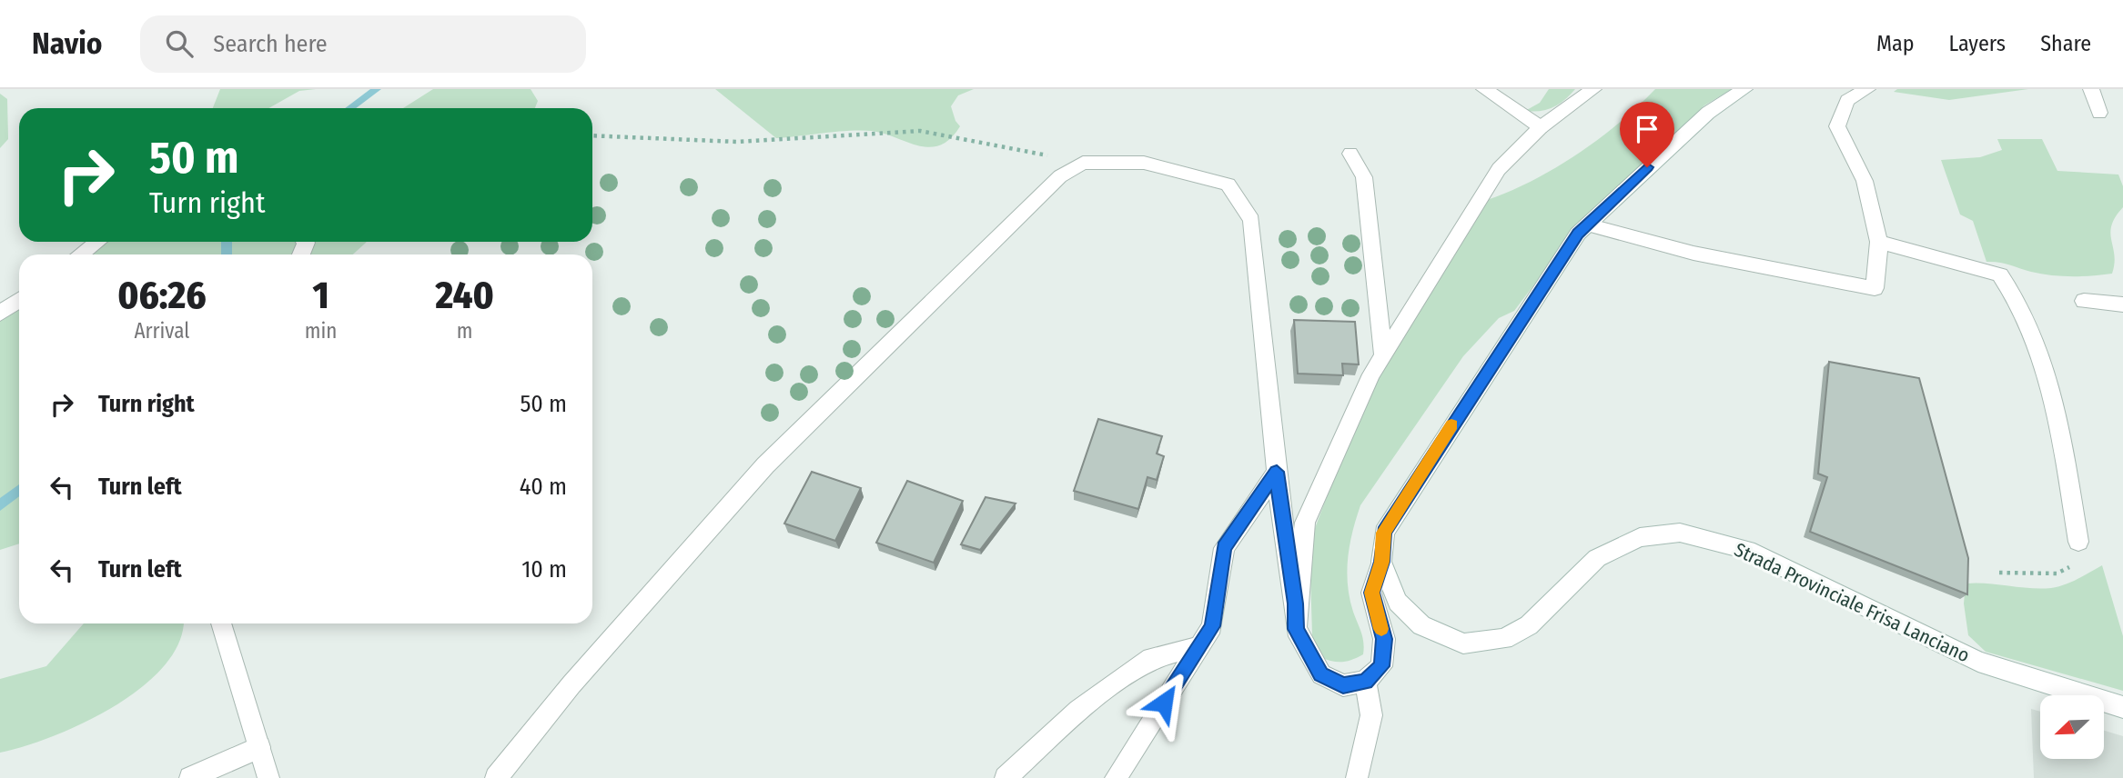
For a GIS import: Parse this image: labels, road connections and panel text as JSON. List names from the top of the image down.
{
  "streets": {
    "street": ["Strada Provinciale Frisa Lanciano"]
  },
  "north": "bottom left",
  "page": {
    "header": "Navio",
    "search": "Search here",
    "nav": ["Map", "Layers", "Share"],
    "turn": ["50 m", "Turn right"],
    "eta": [
      "06:26",
      "Arrival",
      "1",
      "min",
      "240",
      "m"
    ],
    "list": [
      {
        "name": "Turn right",
        "value": "50 m"
      },
      {
        "name": "Turn left",
        "value": "40 m"
      },
      {
        "name": "Turn left",
        "value": "10 m"
      }
    ]
  }
}
